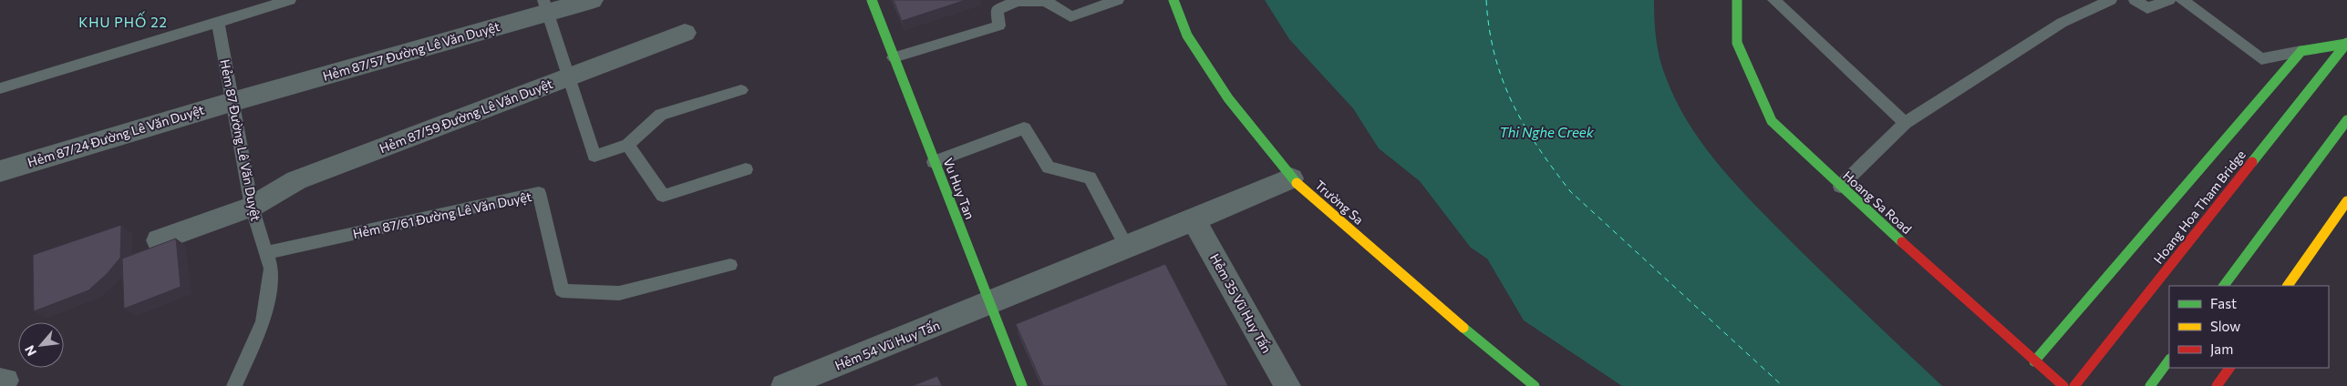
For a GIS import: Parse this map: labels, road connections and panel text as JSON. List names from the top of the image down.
{
  "streets": {
    "street": [
      "Hẻm 87/57 Đường Lê Văn Duyệt",
      "Hẻm 87/59 Đường Lê Văn Duyệt",
      "Hẻm 87/24 Đường Lê Văn Duyệt",
      "Vu Huy Tan",
      "Trường Sa",
      "Hoang Sa Road",
      "Hoang Hoa Tham Bridge",
      "Hẻm 35 Vũ Huy Tấn",
      "Hẻm 54 Vũ Huy Tấn"
    ],
    "lane": ["Hẻm 87 Đường Lê Văn Duyệt", "Hẻm 87/61 Đường Lê Văn Duyệt"]
  },
  "crossings": [
    ["Hẻm 87/57 Đường Lê Văn Duyệt", "Hẻm 87/24 Đường Lê Văn Duyệt"],
    ["Hẻm 87/57 Đường Lê Văn Duyệt", "Hẻm 87 Đường Lê Văn Duyệt"],
    ["Hẻm 87/59 Đường Lê Văn Duyệt", "Hẻm 87 Đường Lê Văn Duyệt"],
    ["Hẻm 87/24 Đường Lê Văn Duyệt", "Hẻm 87 Đường Lê Văn Duyệt"],
    ["Hẻm 87 Đường Lê Văn Duyệt", "Hẻm 87/61 Đường Lê Văn Duyệt"],
    ["Vu Huy Tan", "Hẻm 54 Vũ Huy Tấn"],
    ["Trường Sa", "Hẻm 54 Vũ Huy Tấn"],
    ["Hẻm 35 Vũ Huy Tấn", "Hẻm 54 Vũ Huy Tấn"]
  ],
  "districts": ["KHU PHỐ 22"],
  "water": ["Thi Nghe Creek"],
  "legend": ["Fast", "Slow", "Jam"],
  "north": "bottom left"
}
